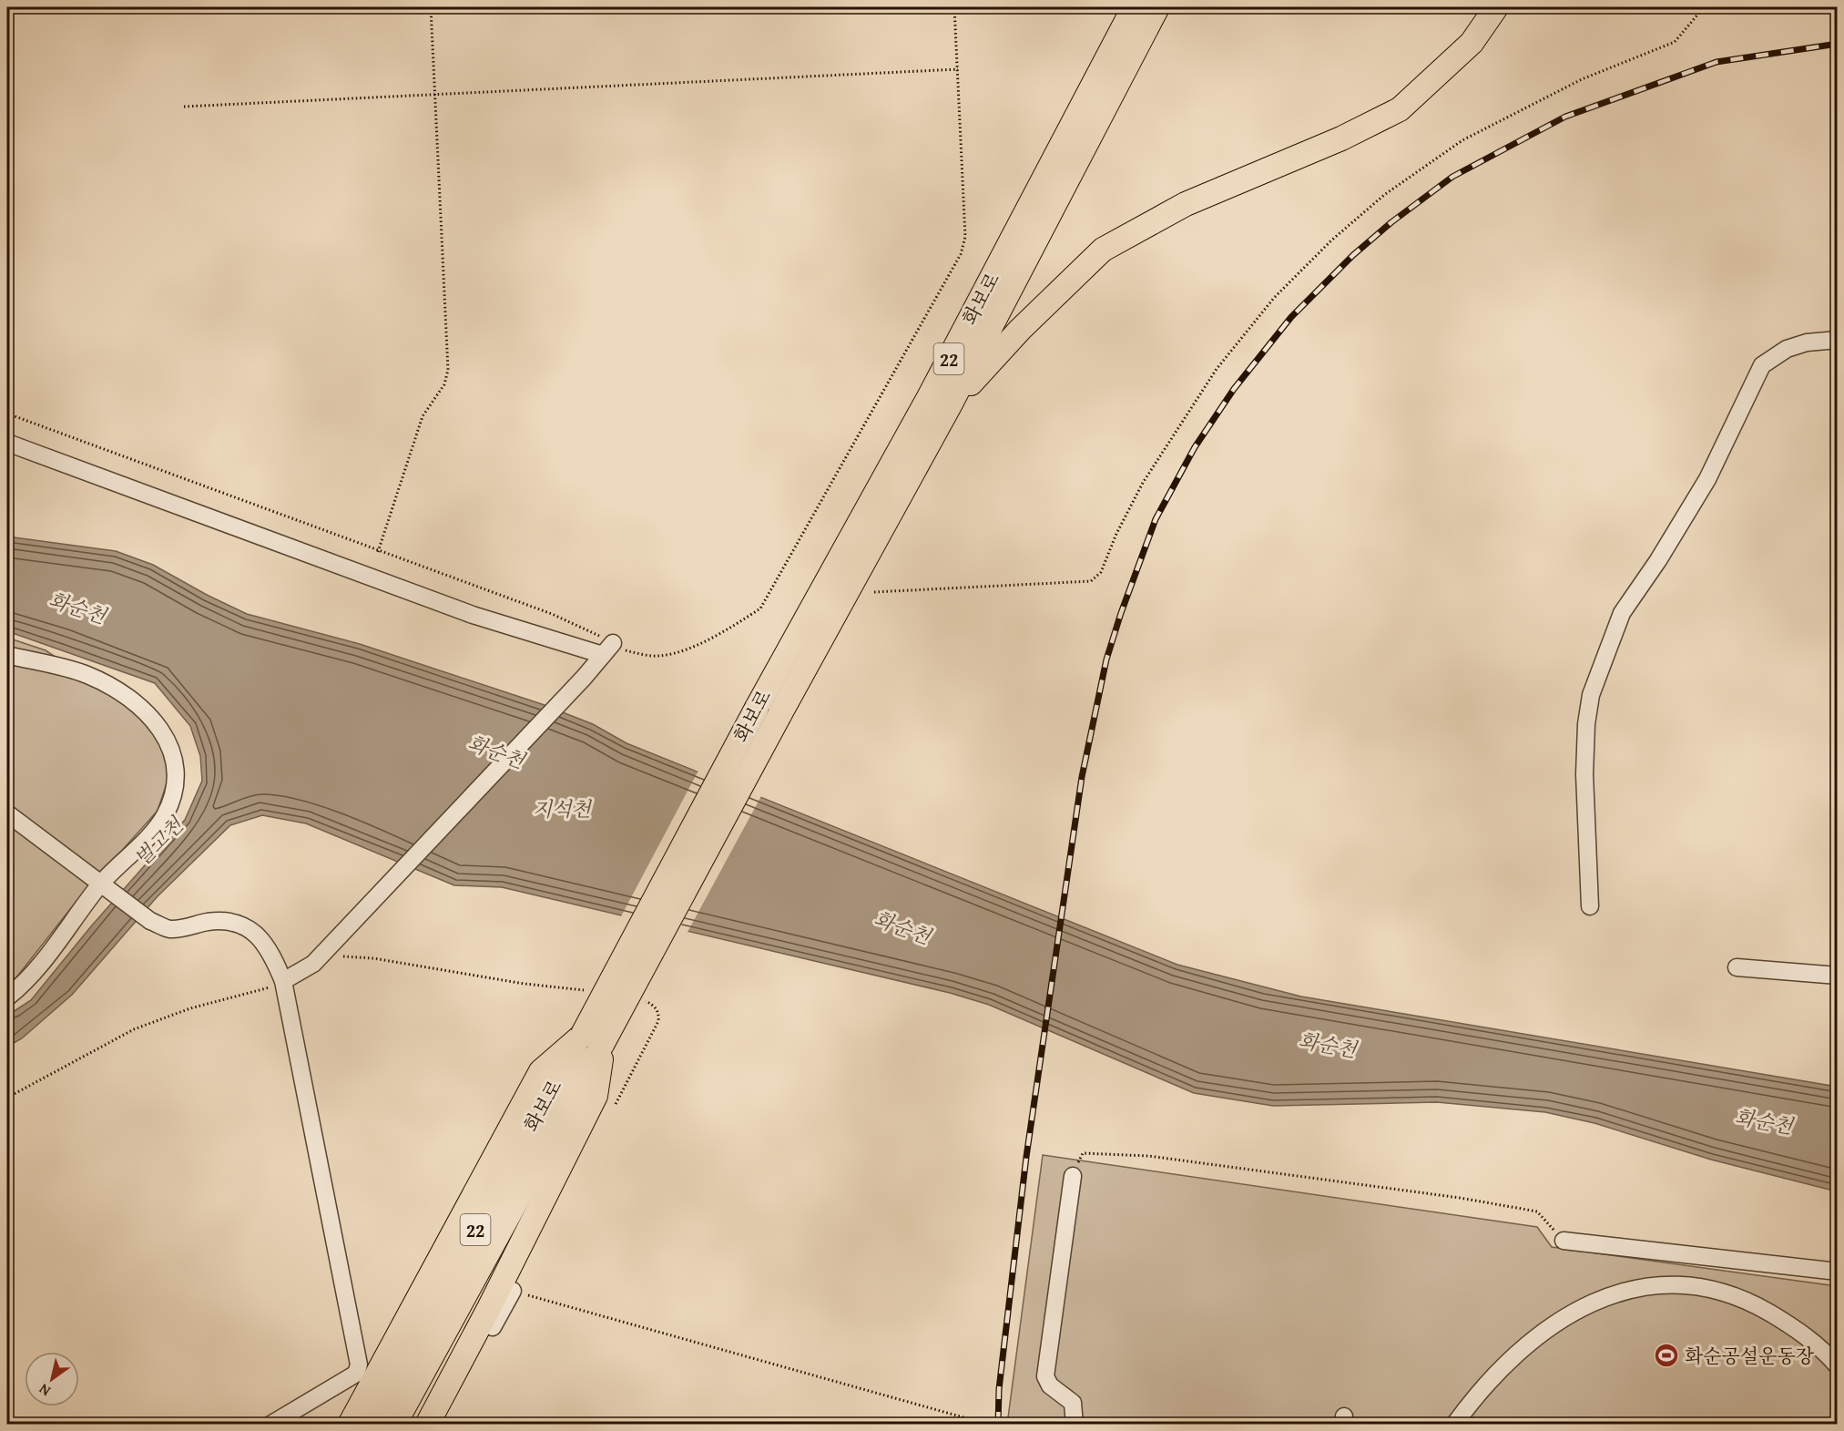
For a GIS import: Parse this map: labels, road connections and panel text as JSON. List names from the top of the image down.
{
  "streets": {
    "highway": ["화보로", "22"]
  },
  "crossings": [
    ["화보로", "22"]
  ],
  "water": ["화순천", "지석천", "벌고천"],
  "places": {
    "sports": ["화순공설운동장"]
  },
  "north": "bottom left"
}
